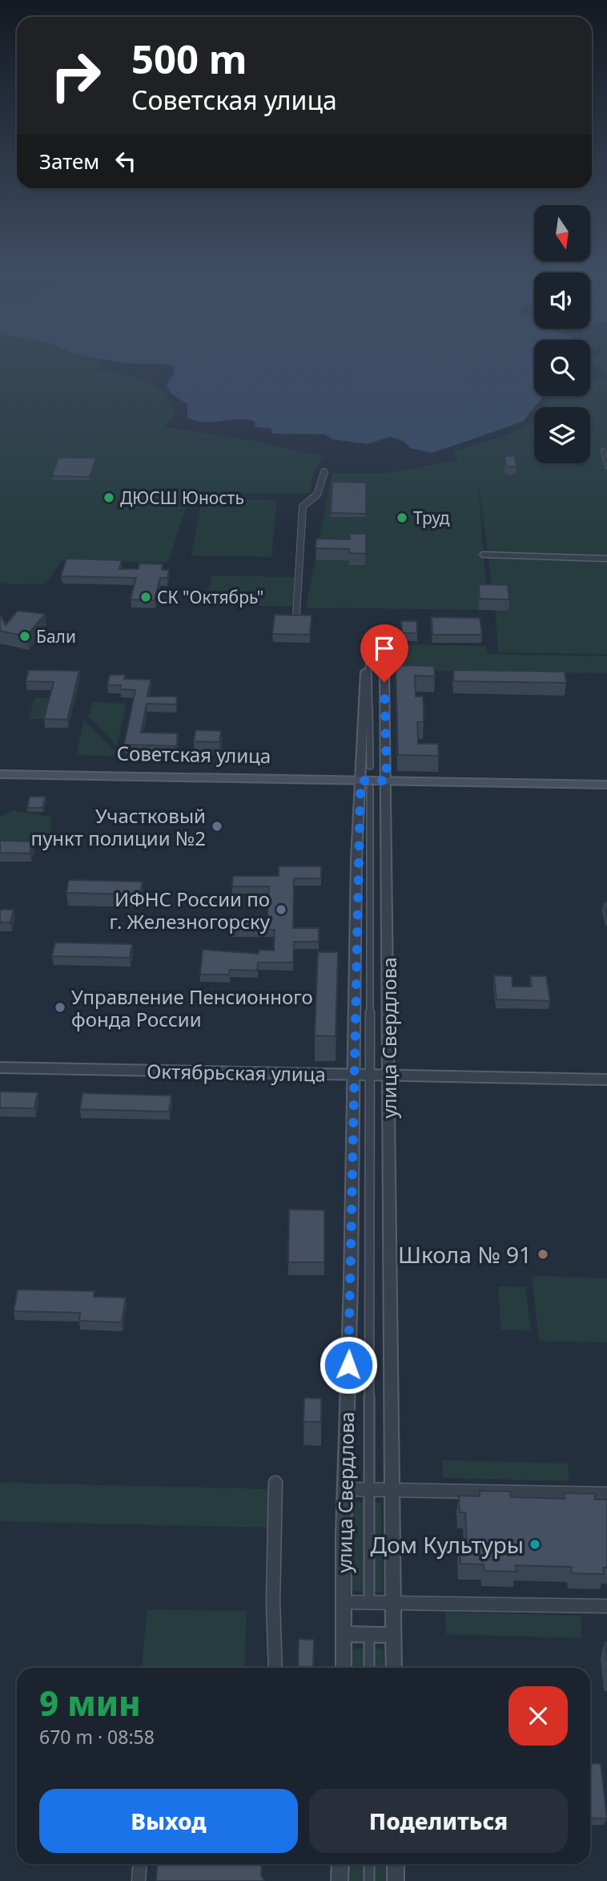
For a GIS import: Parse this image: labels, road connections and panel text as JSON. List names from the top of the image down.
{
  "streets": {
    "main road": ["Советская улица"],
    "street": ["улица Свердлова", "Октябрьская улица"]
  },
  "crossings": [
    ["Советская улица", "улица Свердлова"],
    ["улица Свердлова", "Октябрьская улица"]
  ],
  "places": [
    "ДЮСШ Юность",
    "Труд",
    "СК \"Октябрь\"",
    "Бали",
    "Участковый пункт полиции №2",
    "ИФНС России по г. Железногорску",
    "Управление Пенсионного фонда России",
    "Школа № 91",
    "Дом Культуры"
  ],
  "north": "bottom",
  "page": {
    "turn": ["500 m", "Советская улица"],
    "then": "Затем",
    "heading": ["9 мин", "670 m · 08:58"],
    "buttons": ["Выход", "Поделиться"]
  }
}
